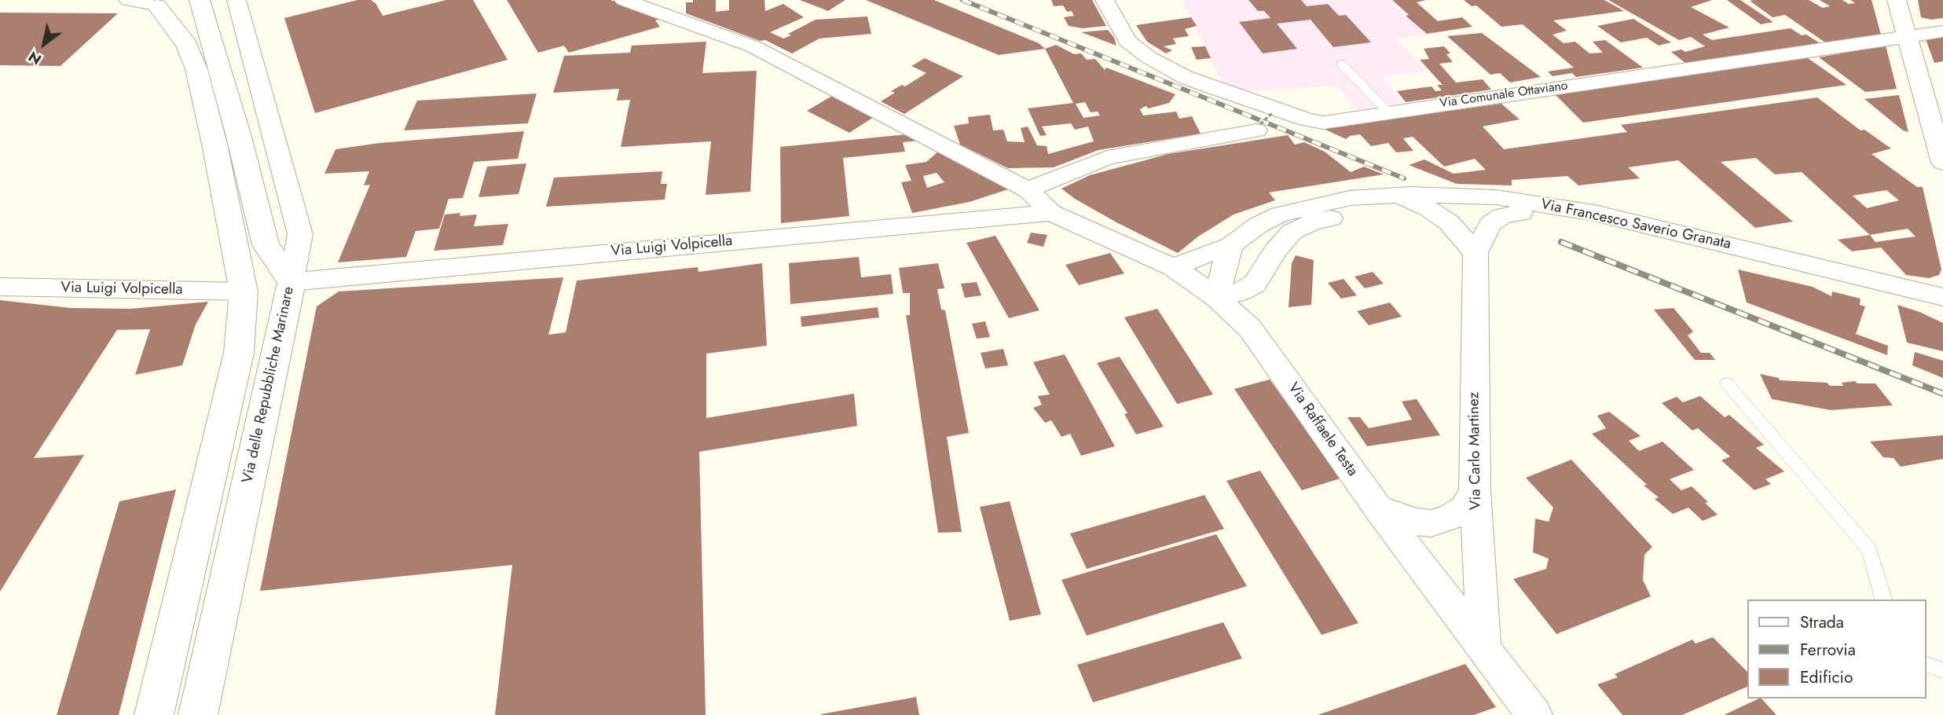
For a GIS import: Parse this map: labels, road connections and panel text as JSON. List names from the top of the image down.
{
  "streets": {
    "main road": ["Via delle Repubbliche Marinare"],
    "street": [
      "Via Comunale Ottaviano",
      "Via Francesco Saverio Granata",
      "Via Luigi Volpicella",
      "Via Raffaele Testa",
      "Via Carlo Martinez"
    ]
  },
  "crossings": [
    ["Via Francesco Saverio Granata", "Via Raffaele Testa"],
    ["Via Francesco Saverio Granata", "Via Carlo Martinez"],
    ["Via Luigi Volpicella", "Via delle Repubbliche Marinare"],
    ["Via Luigi Volpicella", "Via Raffaele Testa"],
    ["Via Raffaele Testa", "Via Carlo Martinez"]
  ],
  "legend": ["Strada", "Ferrovia", "Edificio"],
  "north": "bottom left"
}
